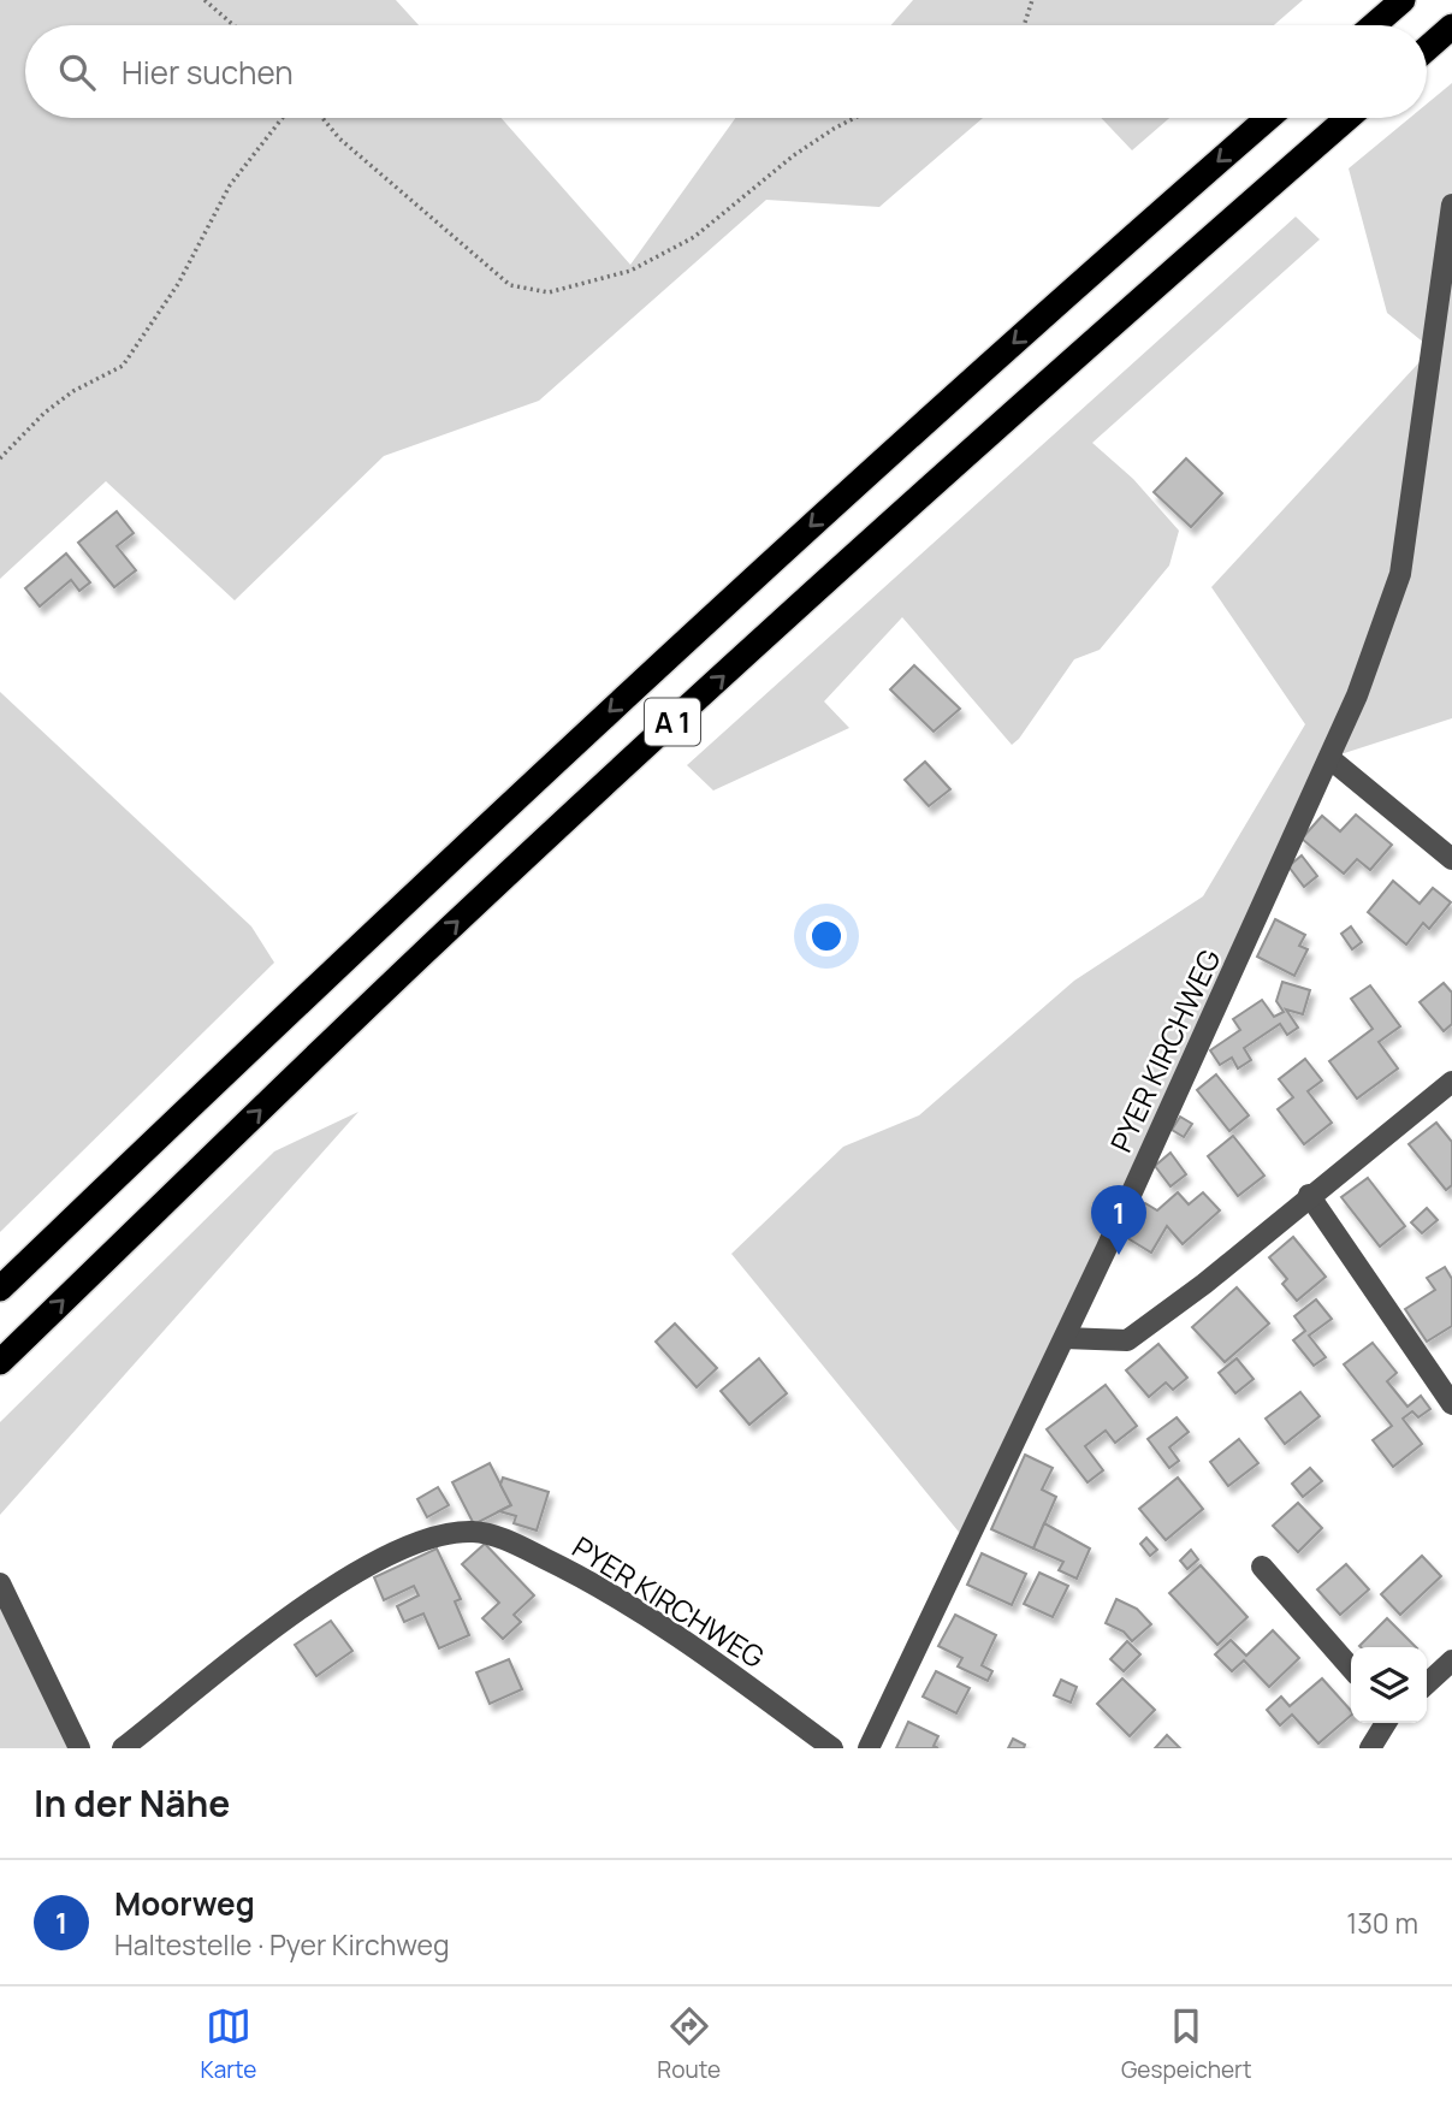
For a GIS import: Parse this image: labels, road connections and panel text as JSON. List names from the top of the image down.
{
  "streets": {
    "highway": ["A 1"],
    "street": ["PYER KIRCHWEG"]
  },
  "page": {
    "search": "Hier suchen",
    "pins": "1",
    "heading": "In der Nähe",
    "list": [
      {
        "mark": "1",
        "name": "Moorweg",
        "note": "Haltestelle · Pyer Kirchweg",
        "value": "130 m"
      }
    ],
    "nav": ["Karte", "Route", "Gespeichert"]
  }
}
